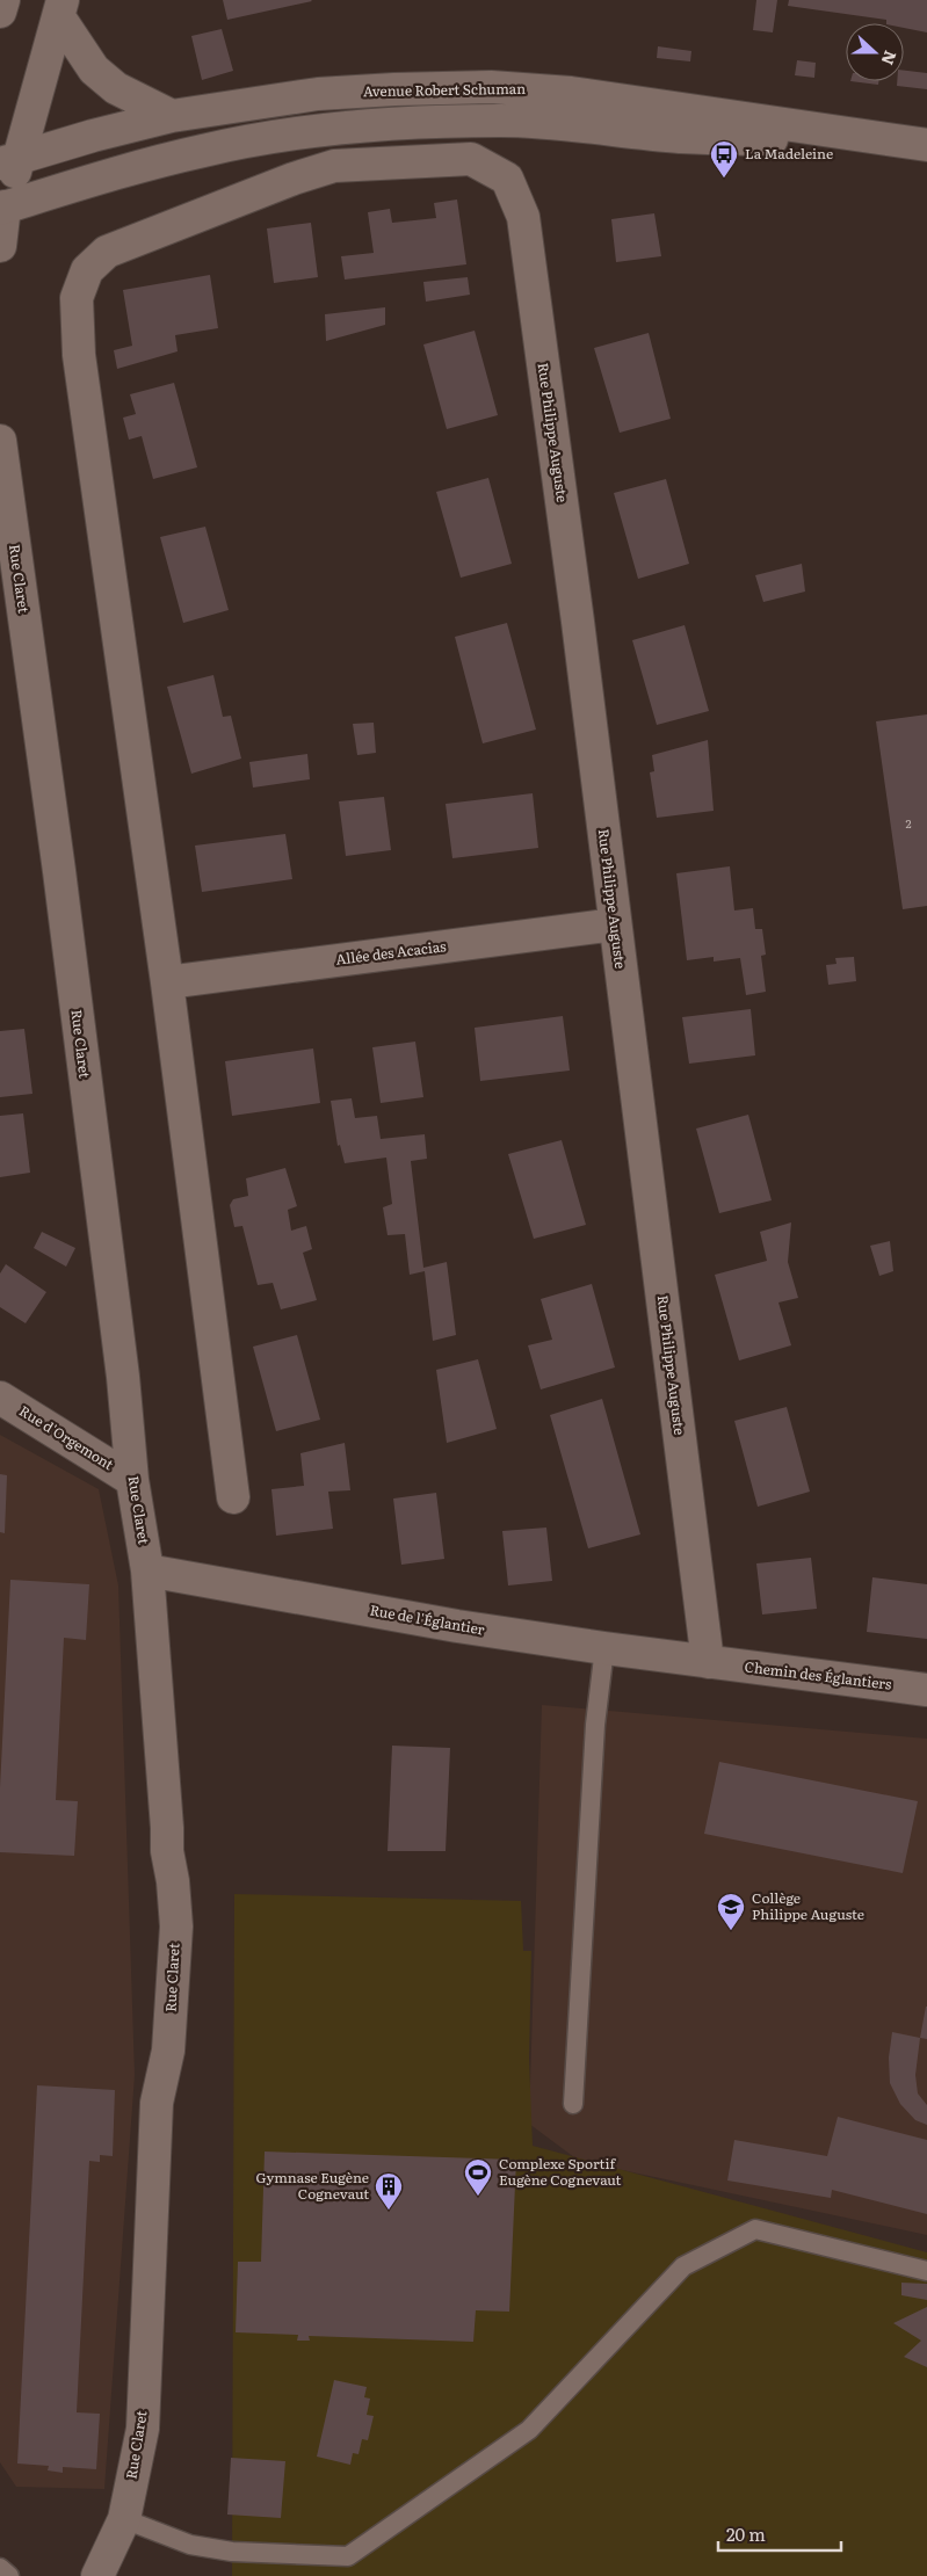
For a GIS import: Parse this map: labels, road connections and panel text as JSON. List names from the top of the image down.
{
  "streets": {
    "street": [
      "Avenue Robert Schuman",
      "Rue Philippe Auguste",
      "Rue Claret",
      "Allée des Acacias",
      "Rue d'Orgemont",
      "Rue de l'Églantier",
      "Chemin des Églantiers"
    ]
  },
  "crossings": [
    ["Rue Philippe Auguste", "Allée des Acacias"],
    ["Rue Philippe Auguste", "Rue de l'Églantier"],
    ["Rue Philippe Auguste", "Chemin des Églantiers"],
    ["Rue Claret", "Rue d'Orgemont"],
    ["Rue Claret", "Rue de l'Églantier"],
    ["Rue de l'Églantier", "Chemin des Églantiers"]
  ],
  "places": {
    "bus stop": ["La Madeleine"],
    "school or university": ["Collège Philippe Auguste"],
    "sports": ["Complexe Sportif Eugène Cognevaut"],
    "building": ["Gymnase Eugène Cognevaut"]
  },
  "house_numbers": ["2"],
  "scale_bar": "20 m",
  "north": "right"
}
